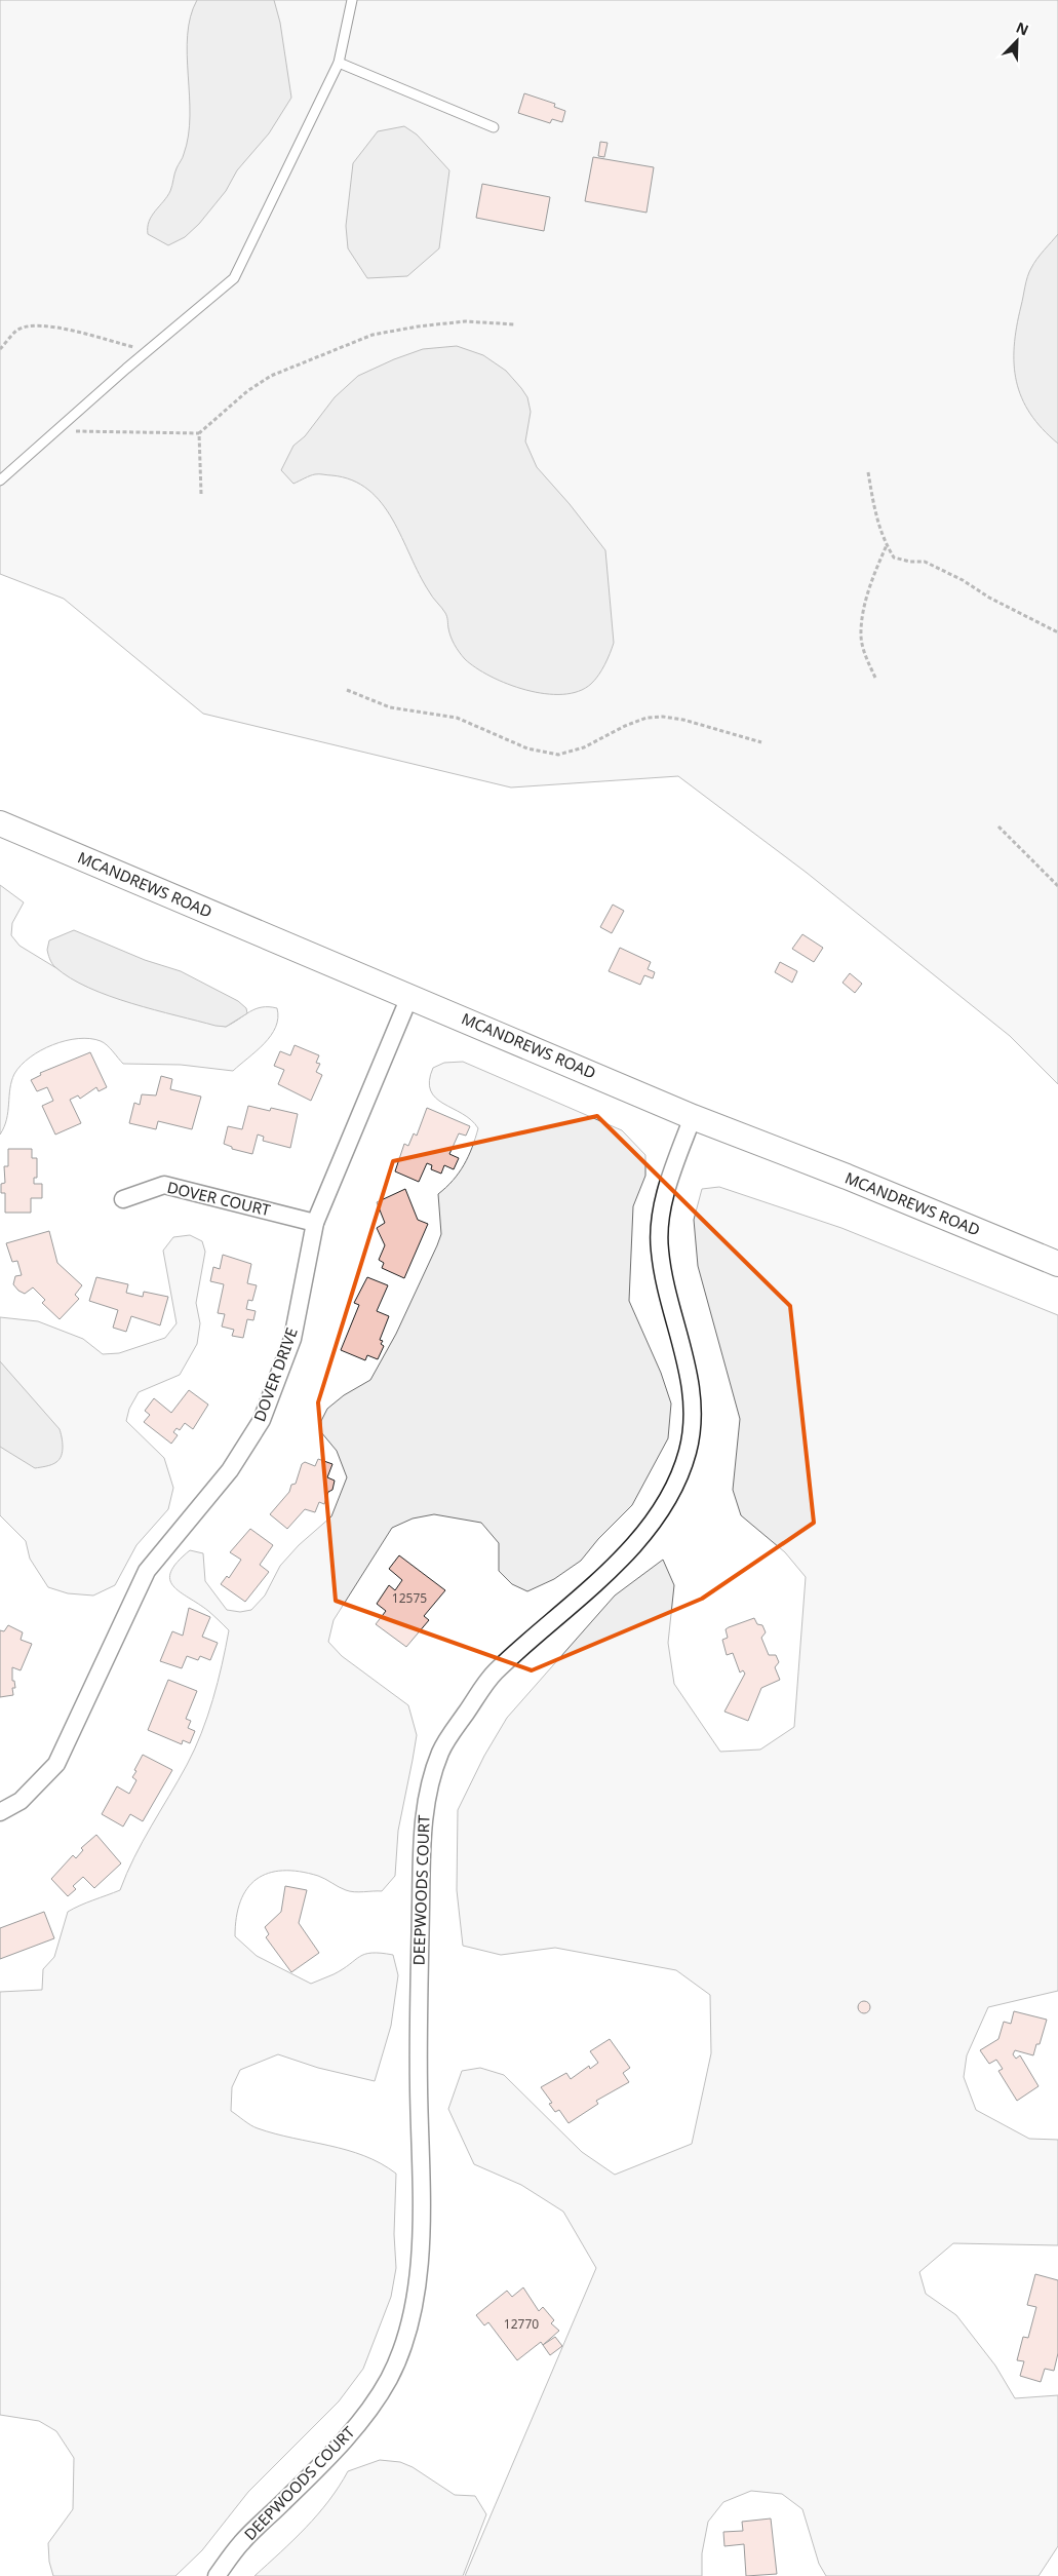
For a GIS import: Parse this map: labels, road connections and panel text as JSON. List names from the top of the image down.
{
  "streets": {
    "main road": ["MCANDREWS ROAD"],
    "street": ["DOVER COURT", "DOVER DRIVE", "DEEPWOODS COURT"]
  },
  "crossings": [
    ["MCANDREWS ROAD", "DOVER DRIVE"],
    ["MCANDREWS ROAD", "DEEPWOODS COURT"],
    ["DOVER COURT", "DOVER DRIVE"]
  ],
  "house_numbers": ["12575", "12770"],
  "north": "top right"
}
